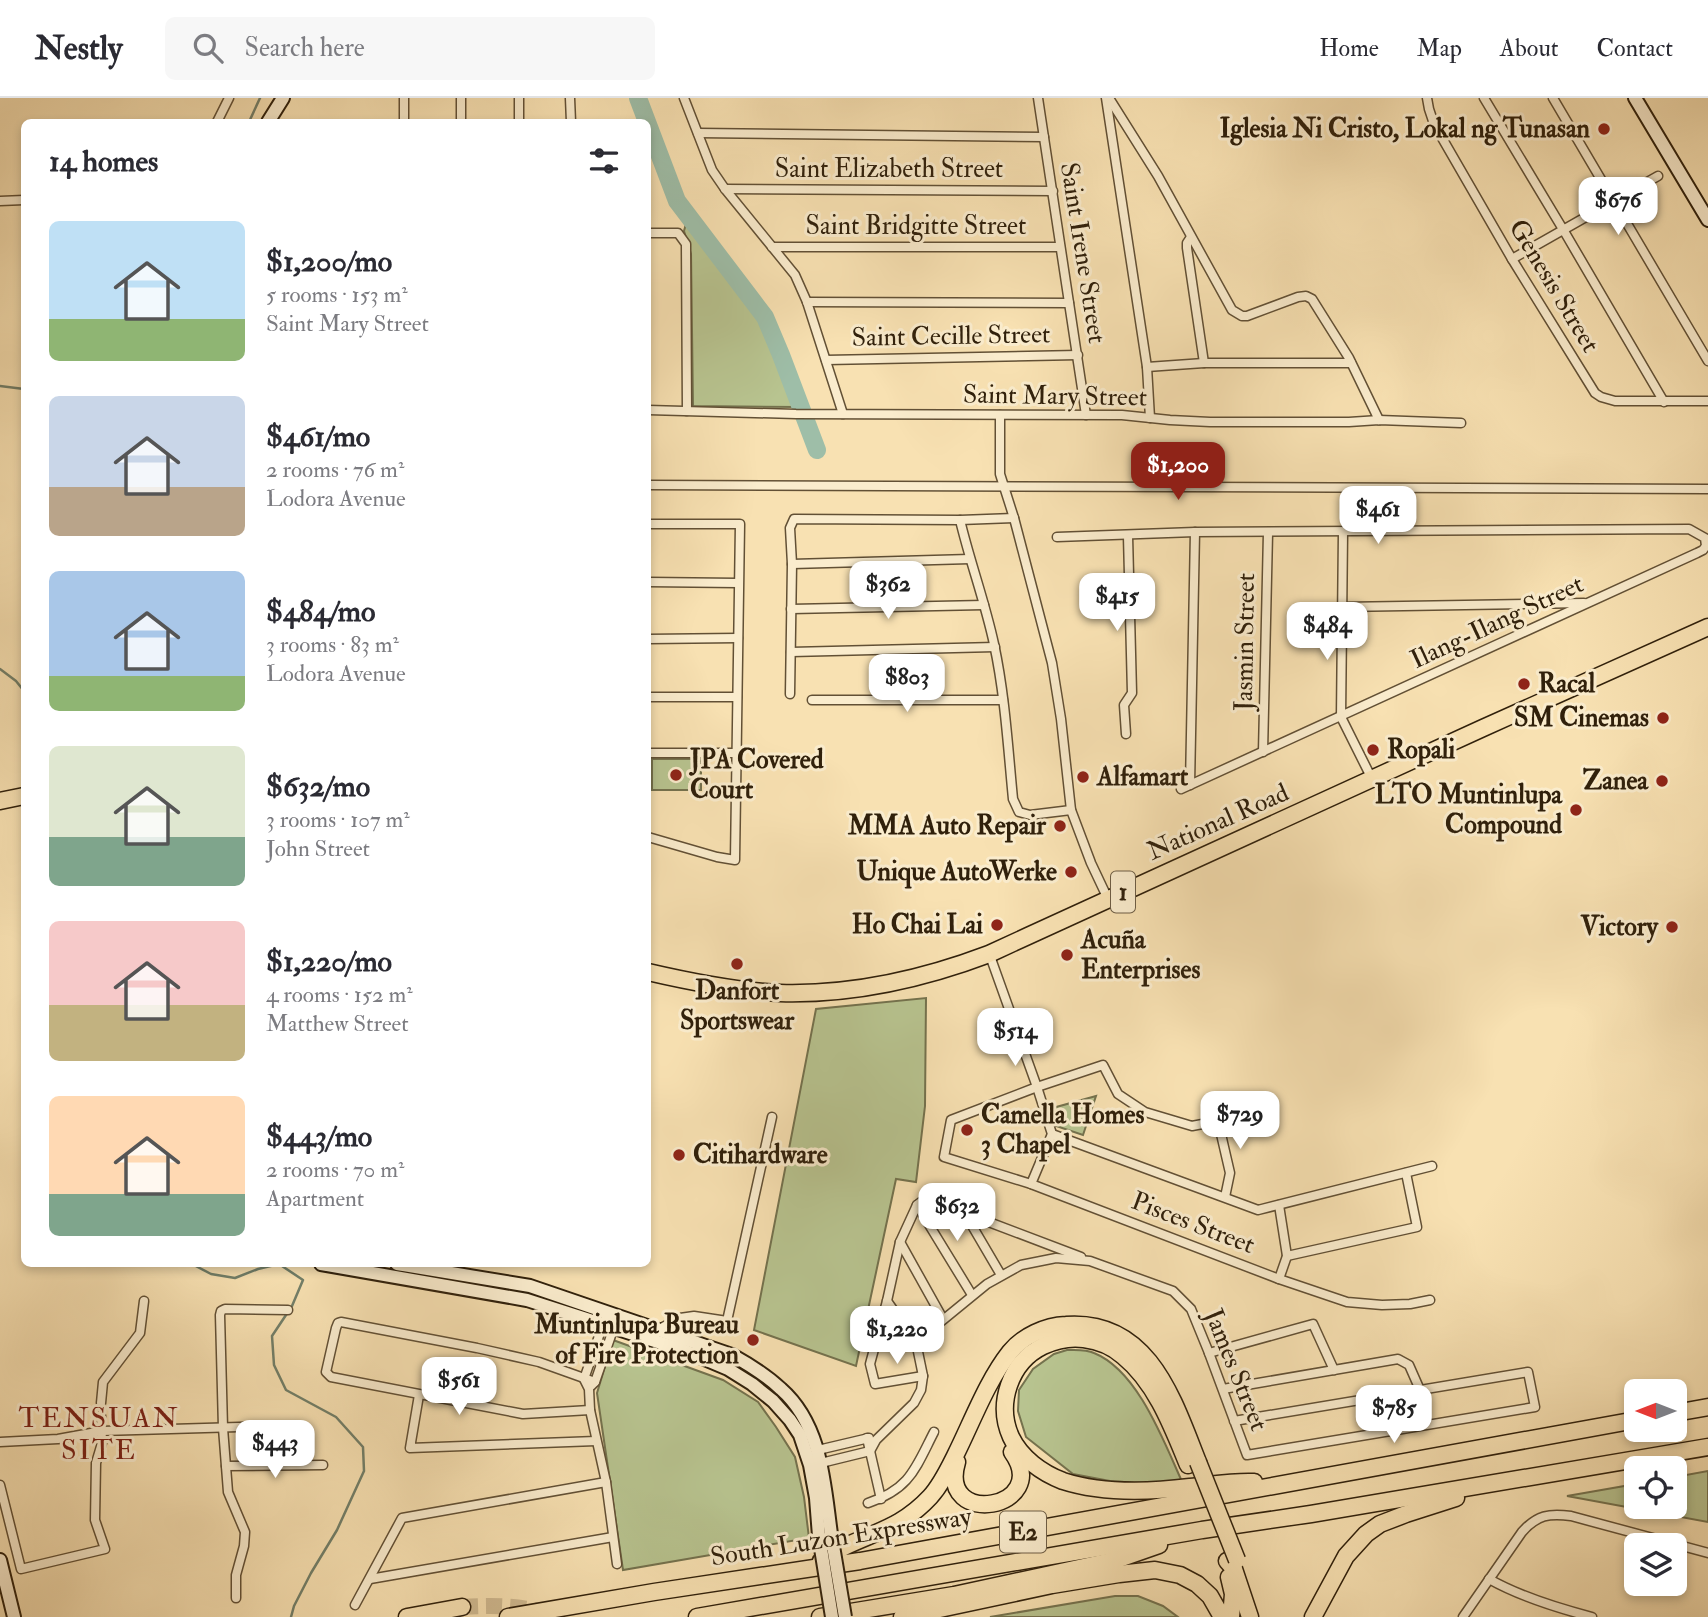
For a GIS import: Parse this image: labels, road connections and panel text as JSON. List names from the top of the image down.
{
  "streets": {
    "highway": [
      "National Road",
      "1",
      "E2",
      "South Luzon Expressway"
    ],
    "street": [
      "Saint Elizabeth Street",
      "Saint Bridgitte Street",
      "Saint Irene Street",
      "Genesis Street",
      "Saint Cecille Street",
      "Saint Mary Street",
      "Ilang-Ilang Street",
      "Jasmin Street",
      "Pisces Street",
      "James Street"
    ]
  },
  "crossings": [
    ["Saint Elizabeth Street", "Saint Irene Street"],
    ["Saint Bridgitte Street", "Saint Irene Street"],
    ["Saint Irene Street", "Saint Cecille Street"],
    ["Saint Irene Street", "Saint Mary Street"],
    ["Ilang-Ilang Street", "Jasmin Street"]
  ],
  "districts": ["TENSUAN SITE"],
  "places": [
    "Iglesia Ni Cristo, Lokal ng Tunasan",
    "Racal",
    "SM Cinemas",
    "Ropali",
    "JPA Covered Court",
    "Alfamart",
    "Zanea",
    "LTO Muntinlupa Compound",
    "MMA Auto Repair",
    "Unique AutoWerke",
    "Ho Chai Lai",
    "Victory",
    "Acuña Enterprises",
    "Danfort Sportswear",
    "Camella Homes 3 Chapel",
    "Citihardware",
    "Muntinlupa Bureau of Fire Protection"
  ],
  "north": "left",
  "page": {
    "header": "Nestly",
    "search": "Search here",
    "nav": [
      "Home",
      "Map",
      "About",
      "Contact"
    ],
    "heading": "14 homes",
    "price": [
      "$676",
      "$1,200",
      "$461",
      "$362",
      "$415",
      "$484",
      "$803",
      "$514",
      "$729",
      "$632",
      "$1,220",
      "$561",
      "$785",
      "$443"
    ],
    "list": [
      {
        "name": "$1,200/mo",
        "note": "5 rooms · 153 m² · Saint Mary Street"
      },
      {
        "name": "$461/mo",
        "note": "2 rooms · 76 m² · Lodora Avenue"
      },
      {
        "name": "$484/mo",
        "note": "3 rooms · 83 m² · Lodora Avenue"
      },
      {
        "name": "$632/mo",
        "note": "3 rooms · 107 m² · John Street"
      },
      {
        "name": "$1,220/mo",
        "note": "4 rooms · 152 m² · Matthew Street"
      },
      {
        "name": "$443/mo",
        "note": "2 rooms · 70 m² · Apartment"
      }
    ]
  }
}
